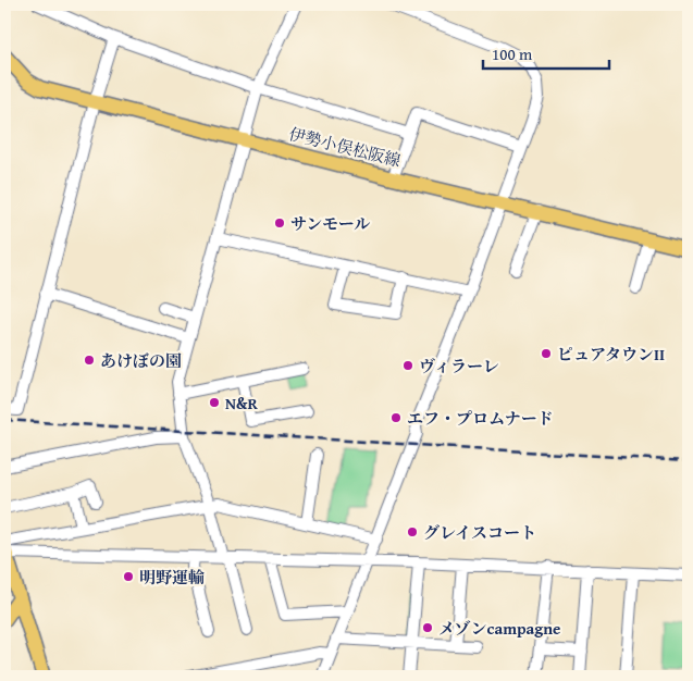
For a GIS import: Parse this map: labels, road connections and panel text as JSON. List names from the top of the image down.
{
  "streets": {
    "main road": ["伊勢小俣松阪線"]
  },
  "places": [
    "サンモール",
    "ピュアタウンⅡ",
    "あけぼの園",
    "ヴィラーレ",
    "N&R",
    "エフ・プロムナード",
    "グレイスコート",
    "明野運輸",
    "メゾンcampagne"
  ],
  "scale_bar": "100 m"
}
